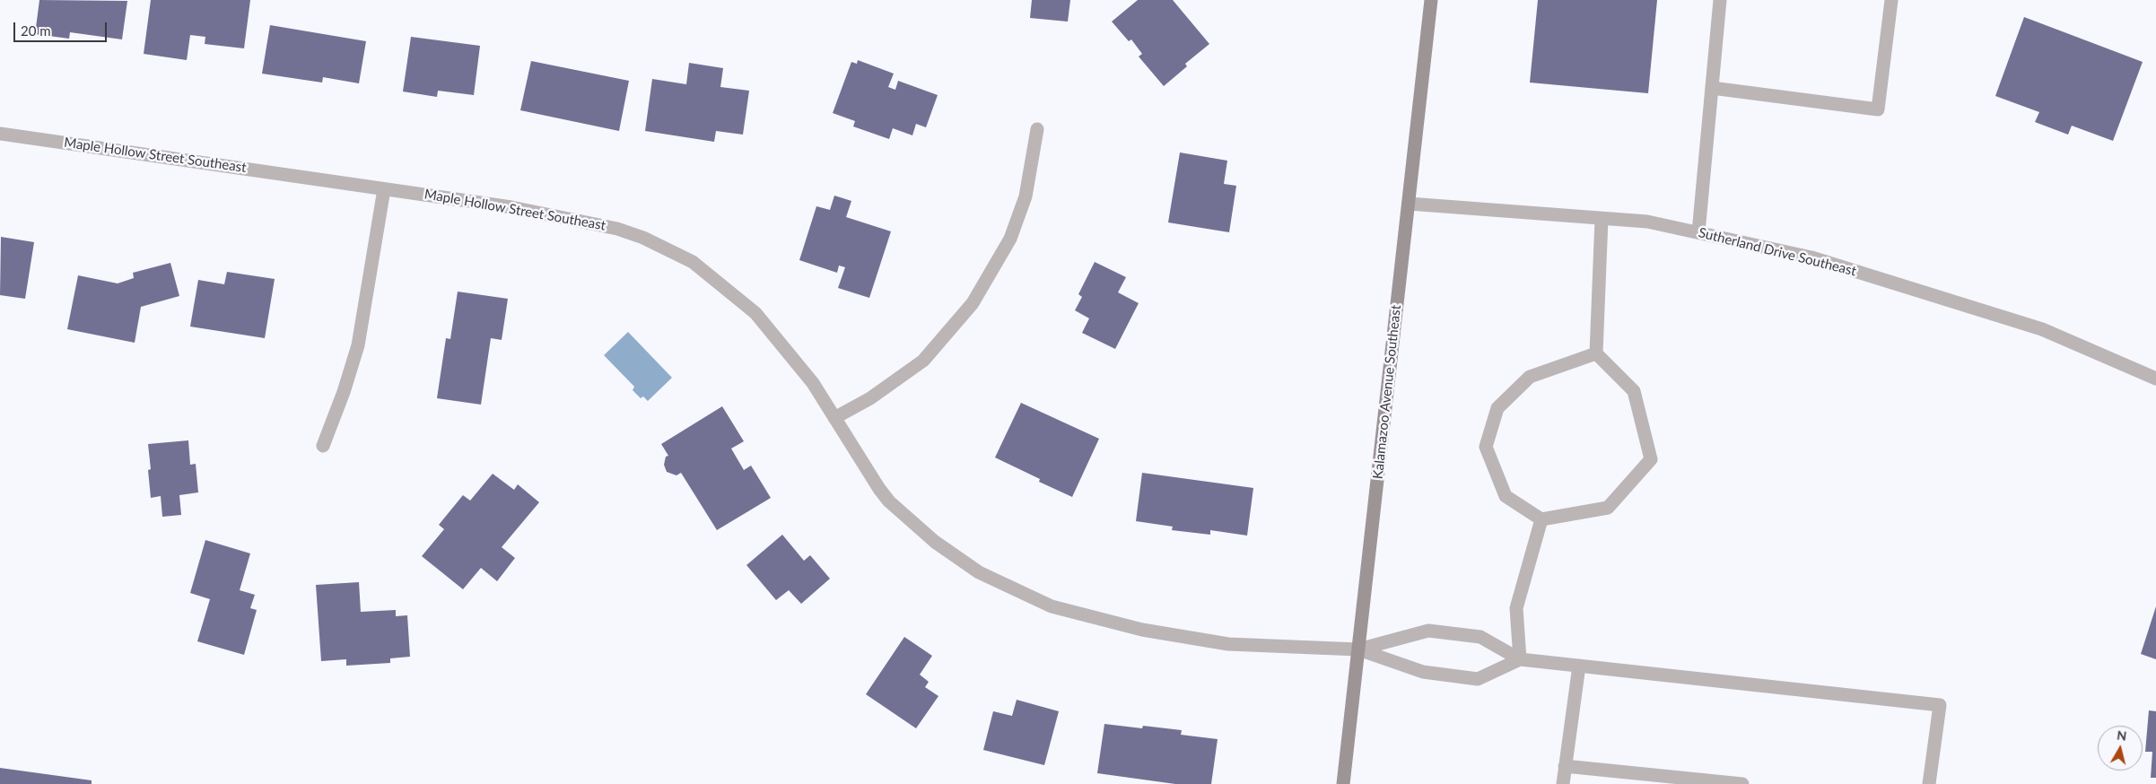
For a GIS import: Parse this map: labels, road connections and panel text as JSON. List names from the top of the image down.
{
  "streets": {
    "main road": ["Kalamazoo Avenue Southeast"],
    "street": ["Maple Hollow Street Southeast", "Sutherland Drive Southeast"]
  },
  "crossings": [
    ["Maple Hollow Street Southeast", "Kalamazoo Avenue Southeast"],
    ["Sutherland Drive Southeast", "Kalamazoo Avenue Southeast"]
  ],
  "scale_bar": "20 m",
  "north": "top"
}
